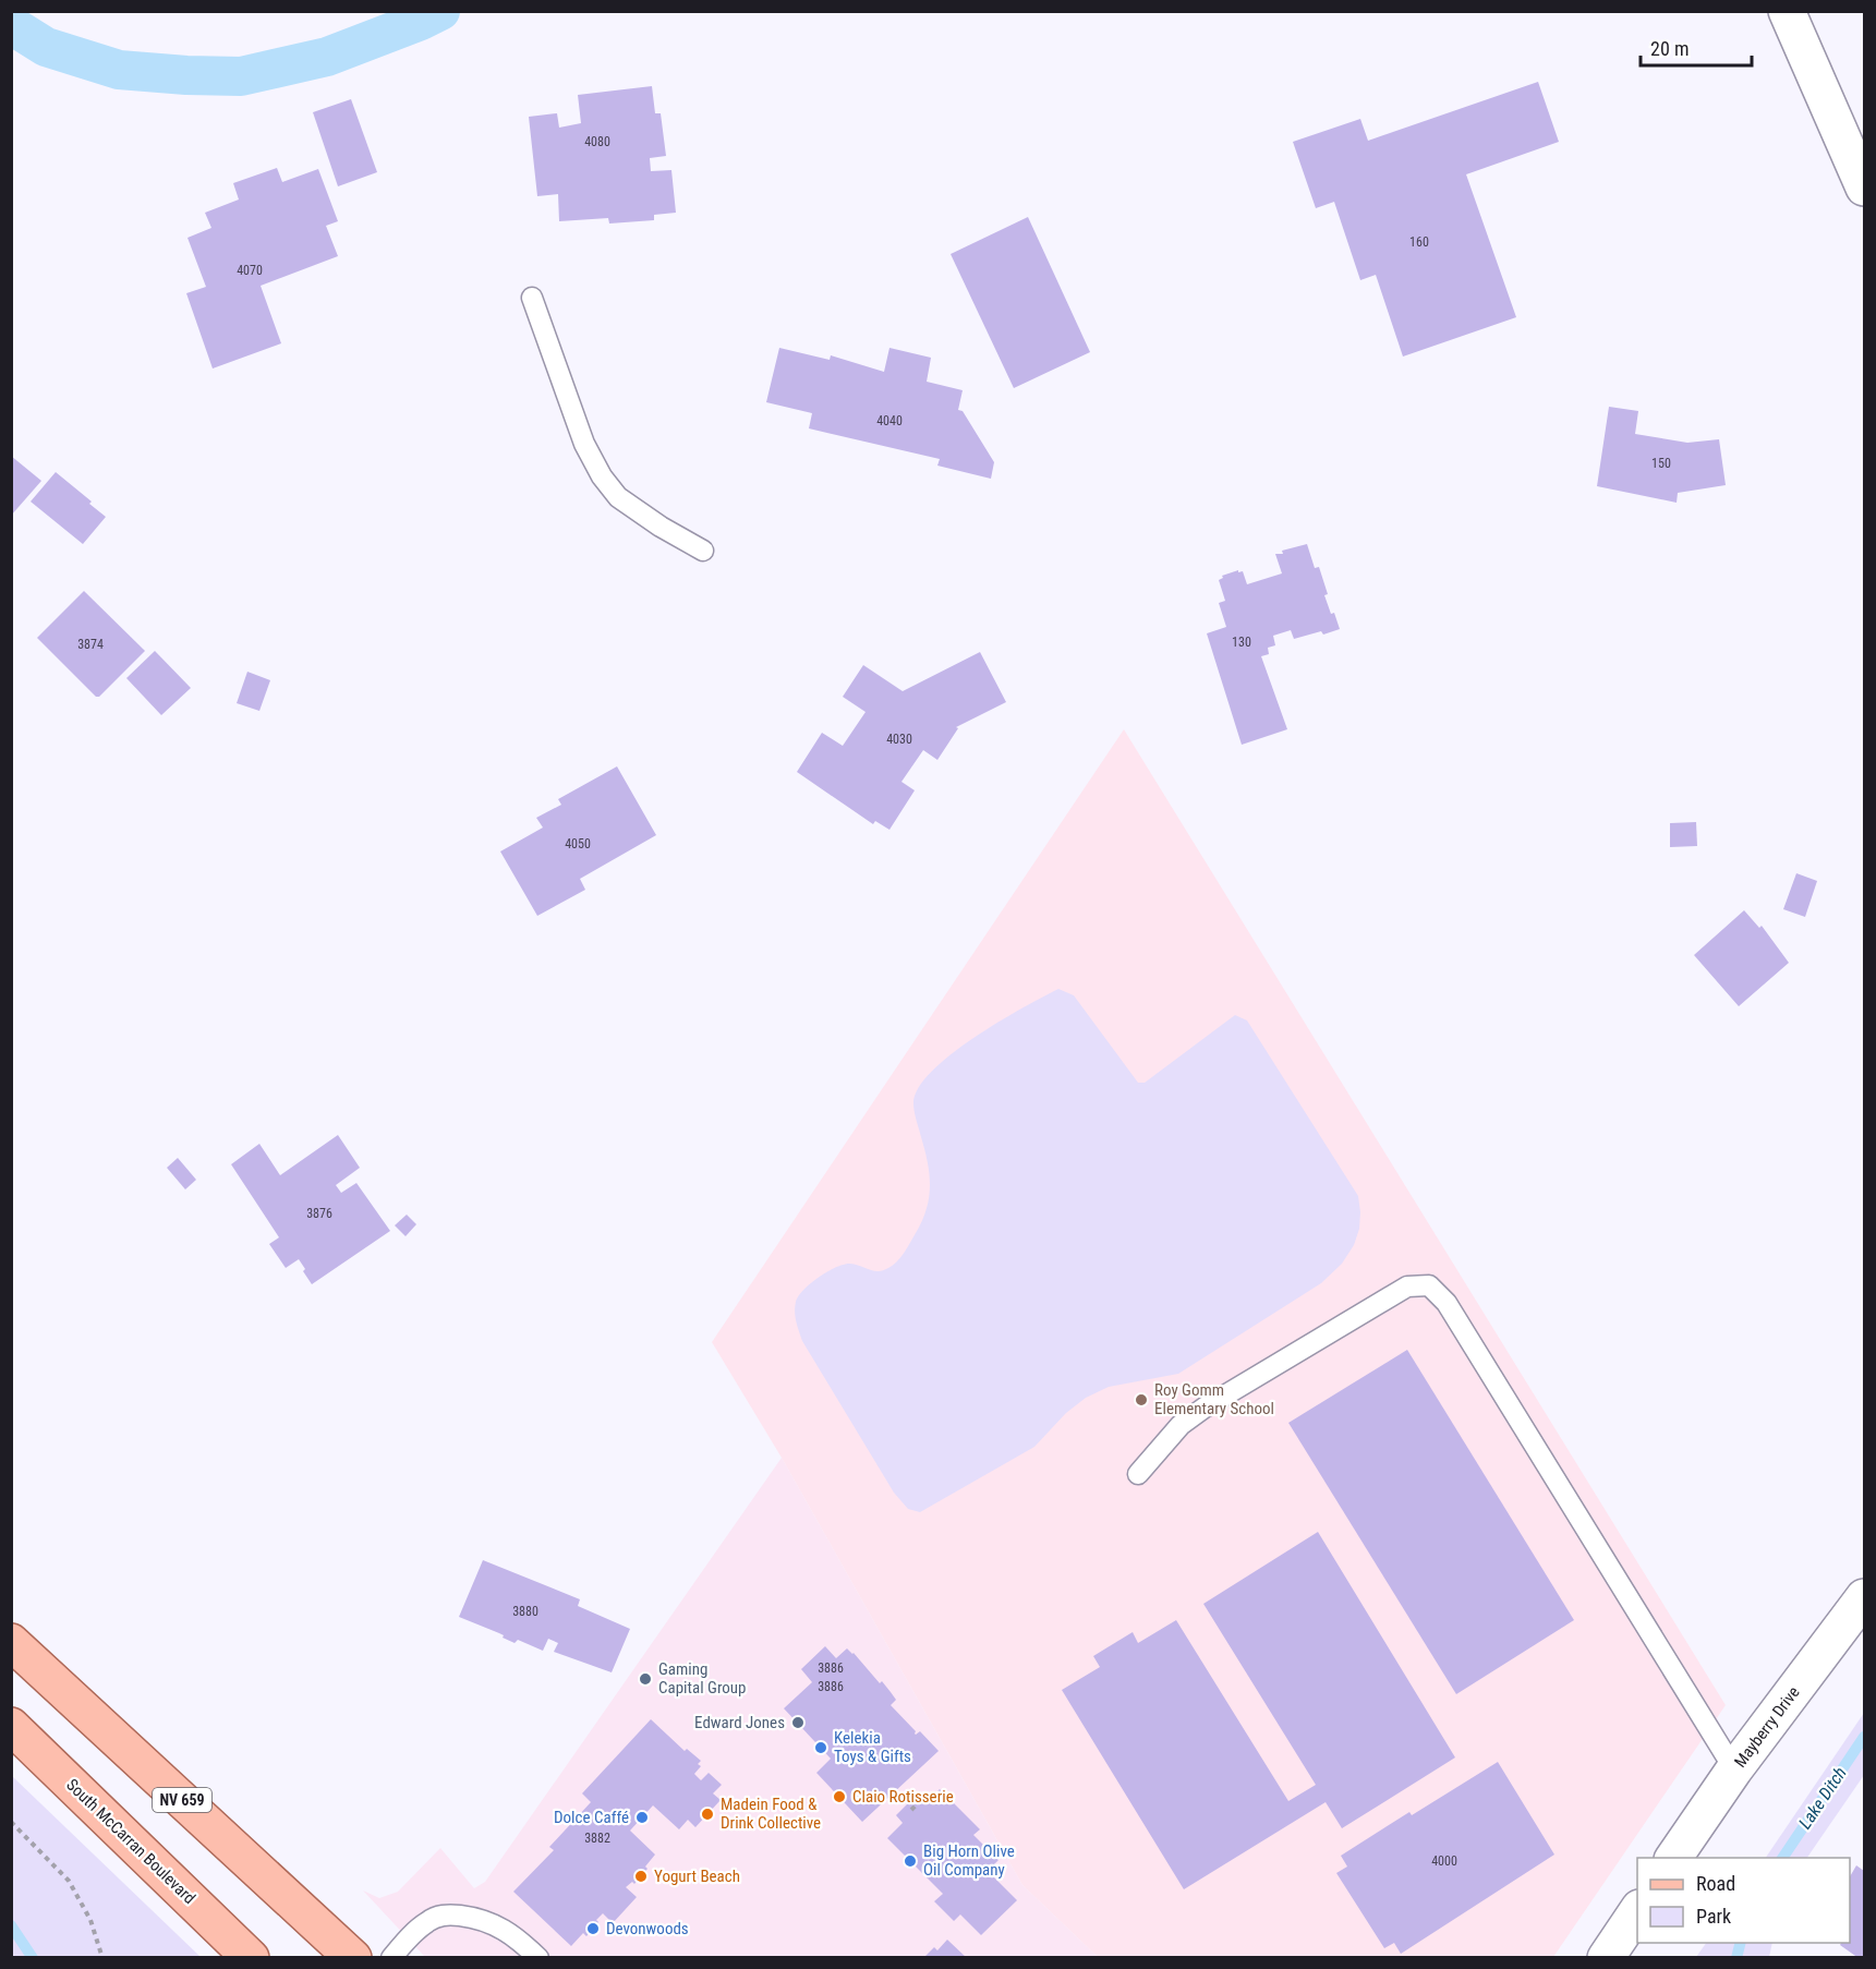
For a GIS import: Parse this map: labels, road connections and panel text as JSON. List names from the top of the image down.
{
  "streets": {
    "main road": ["Mayberry Drive", "NV 659", "South McCarran Boulevard"]
  },
  "water": ["Lake Ditch"],
  "places": [
    "Roy Gomm Elementary School",
    "Gaming Capital Group",
    "Edward Jones",
    "Kelekia Toys & Gifts",
    "Claio Rotisserie",
    "Madein Food & Drink Collective",
    "Dolce Caffé",
    "Big Horn Olive Oil Company",
    "Yogurt Beach",
    "Devonwoods"
  ],
  "house_numbers": [
    "4080",
    "160",
    "4070",
    "4040",
    "150",
    "130",
    "3874",
    "4030",
    "4050",
    "3876",
    "3880",
    "3886",
    "3886",
    "3882",
    "4000"
  ],
  "legend": ["Road", "Park"],
  "scale_bar": "20 m"
}
